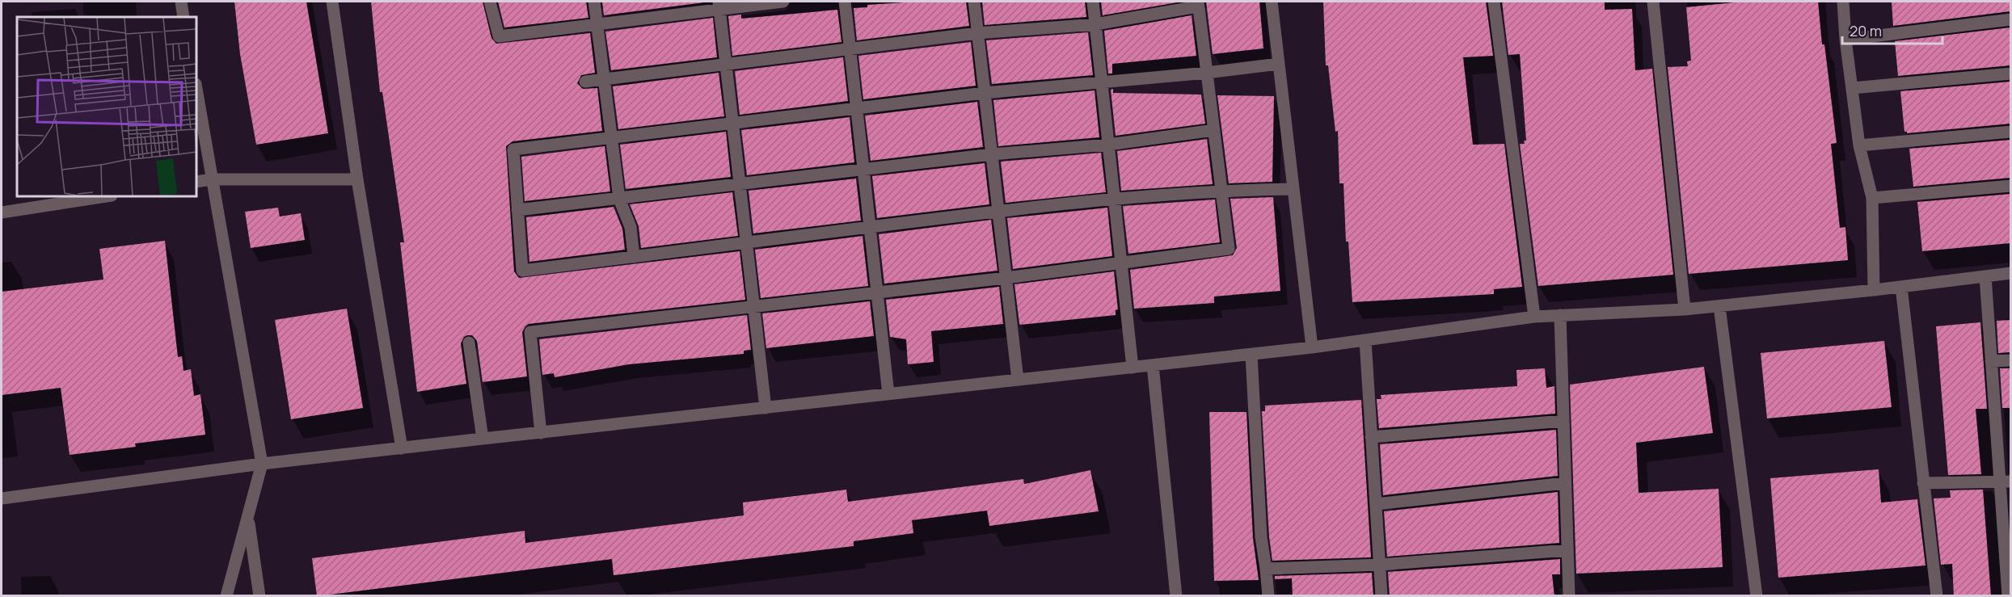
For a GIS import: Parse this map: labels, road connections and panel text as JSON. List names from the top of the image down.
{
  "scale_bar": "20 m"
}
